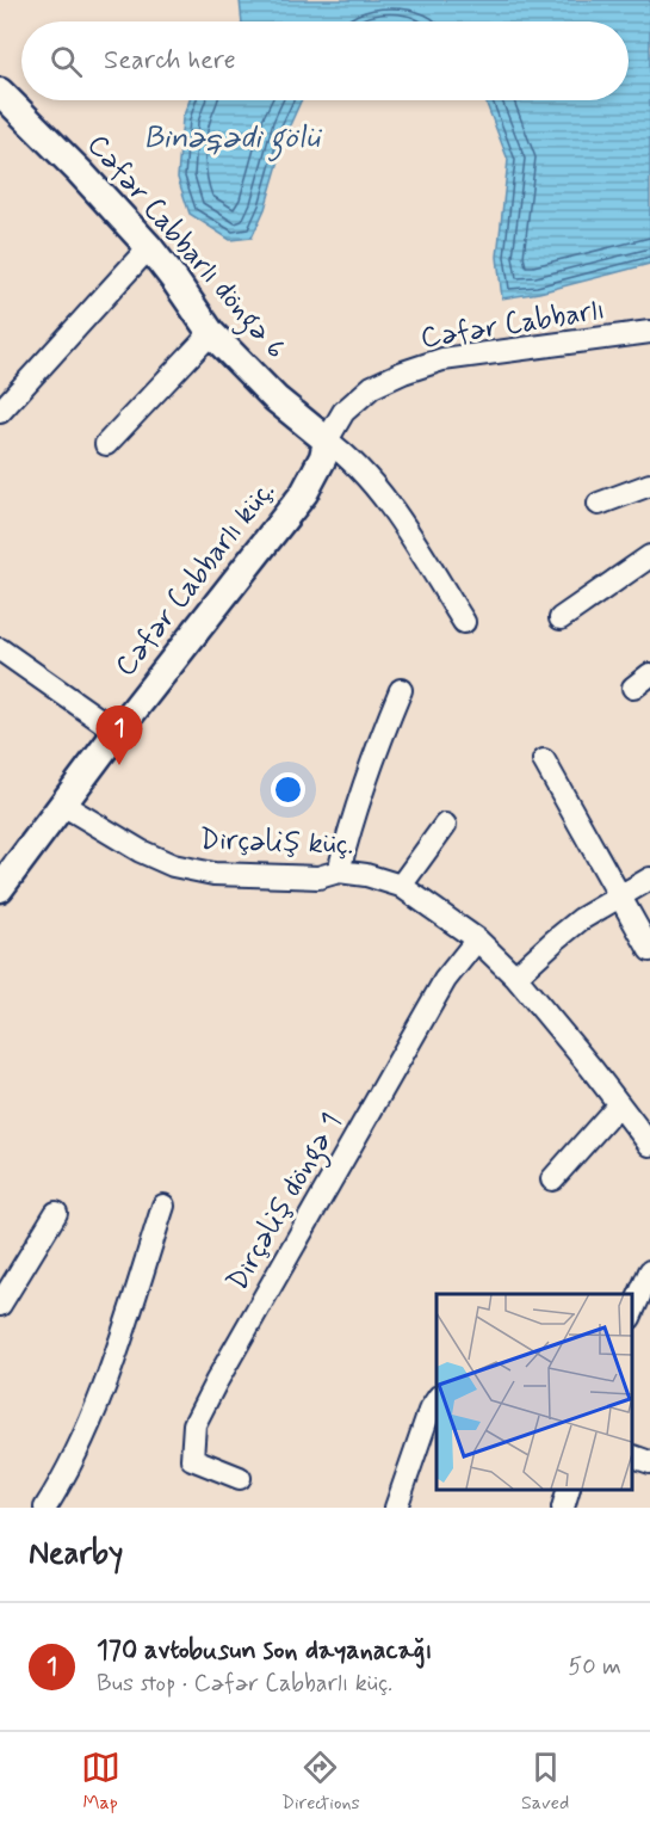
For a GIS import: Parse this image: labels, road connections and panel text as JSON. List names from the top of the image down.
{
  "streets": {
    "street": [
      "Cəfər Cabbarlı döngə 6",
      "Cəfər Cabbarlı",
      "Cəfər Cabbarlı küç.",
      "Dirçəliş küç.",
      "Dirçəliş döngə 1"
    ]
  },
  "crossings": [
    ["Cəfər Cabbarlı döngə 6", "Cəfər Cabbarlı"],
    ["Cəfər Cabbarlı döngə 6", "Cəfər Cabbarlı küç."],
    ["Cəfər Cabbarlı", "Cəfər Cabbarlı küç."],
    ["Cəfər Cabbarlı küç.", "Dirçəliş küç."],
    ["Dirçəliş küç.", "Dirçəliş döngə 1"]
  ],
  "water": ["Binəqədi gölü"],
  "page": {
    "search": "Search here",
    "pins": "1",
    "heading": "Nearby",
    "list": [
      {
        "mark": "1",
        "name": "170 avtobusun son dayanacağı",
        "note": "Bus stop · Cəfər Cabbarlı küç.",
        "value": "50 m"
      }
    ],
    "nav": ["Map", "Directions", "Saved"]
  }
}
